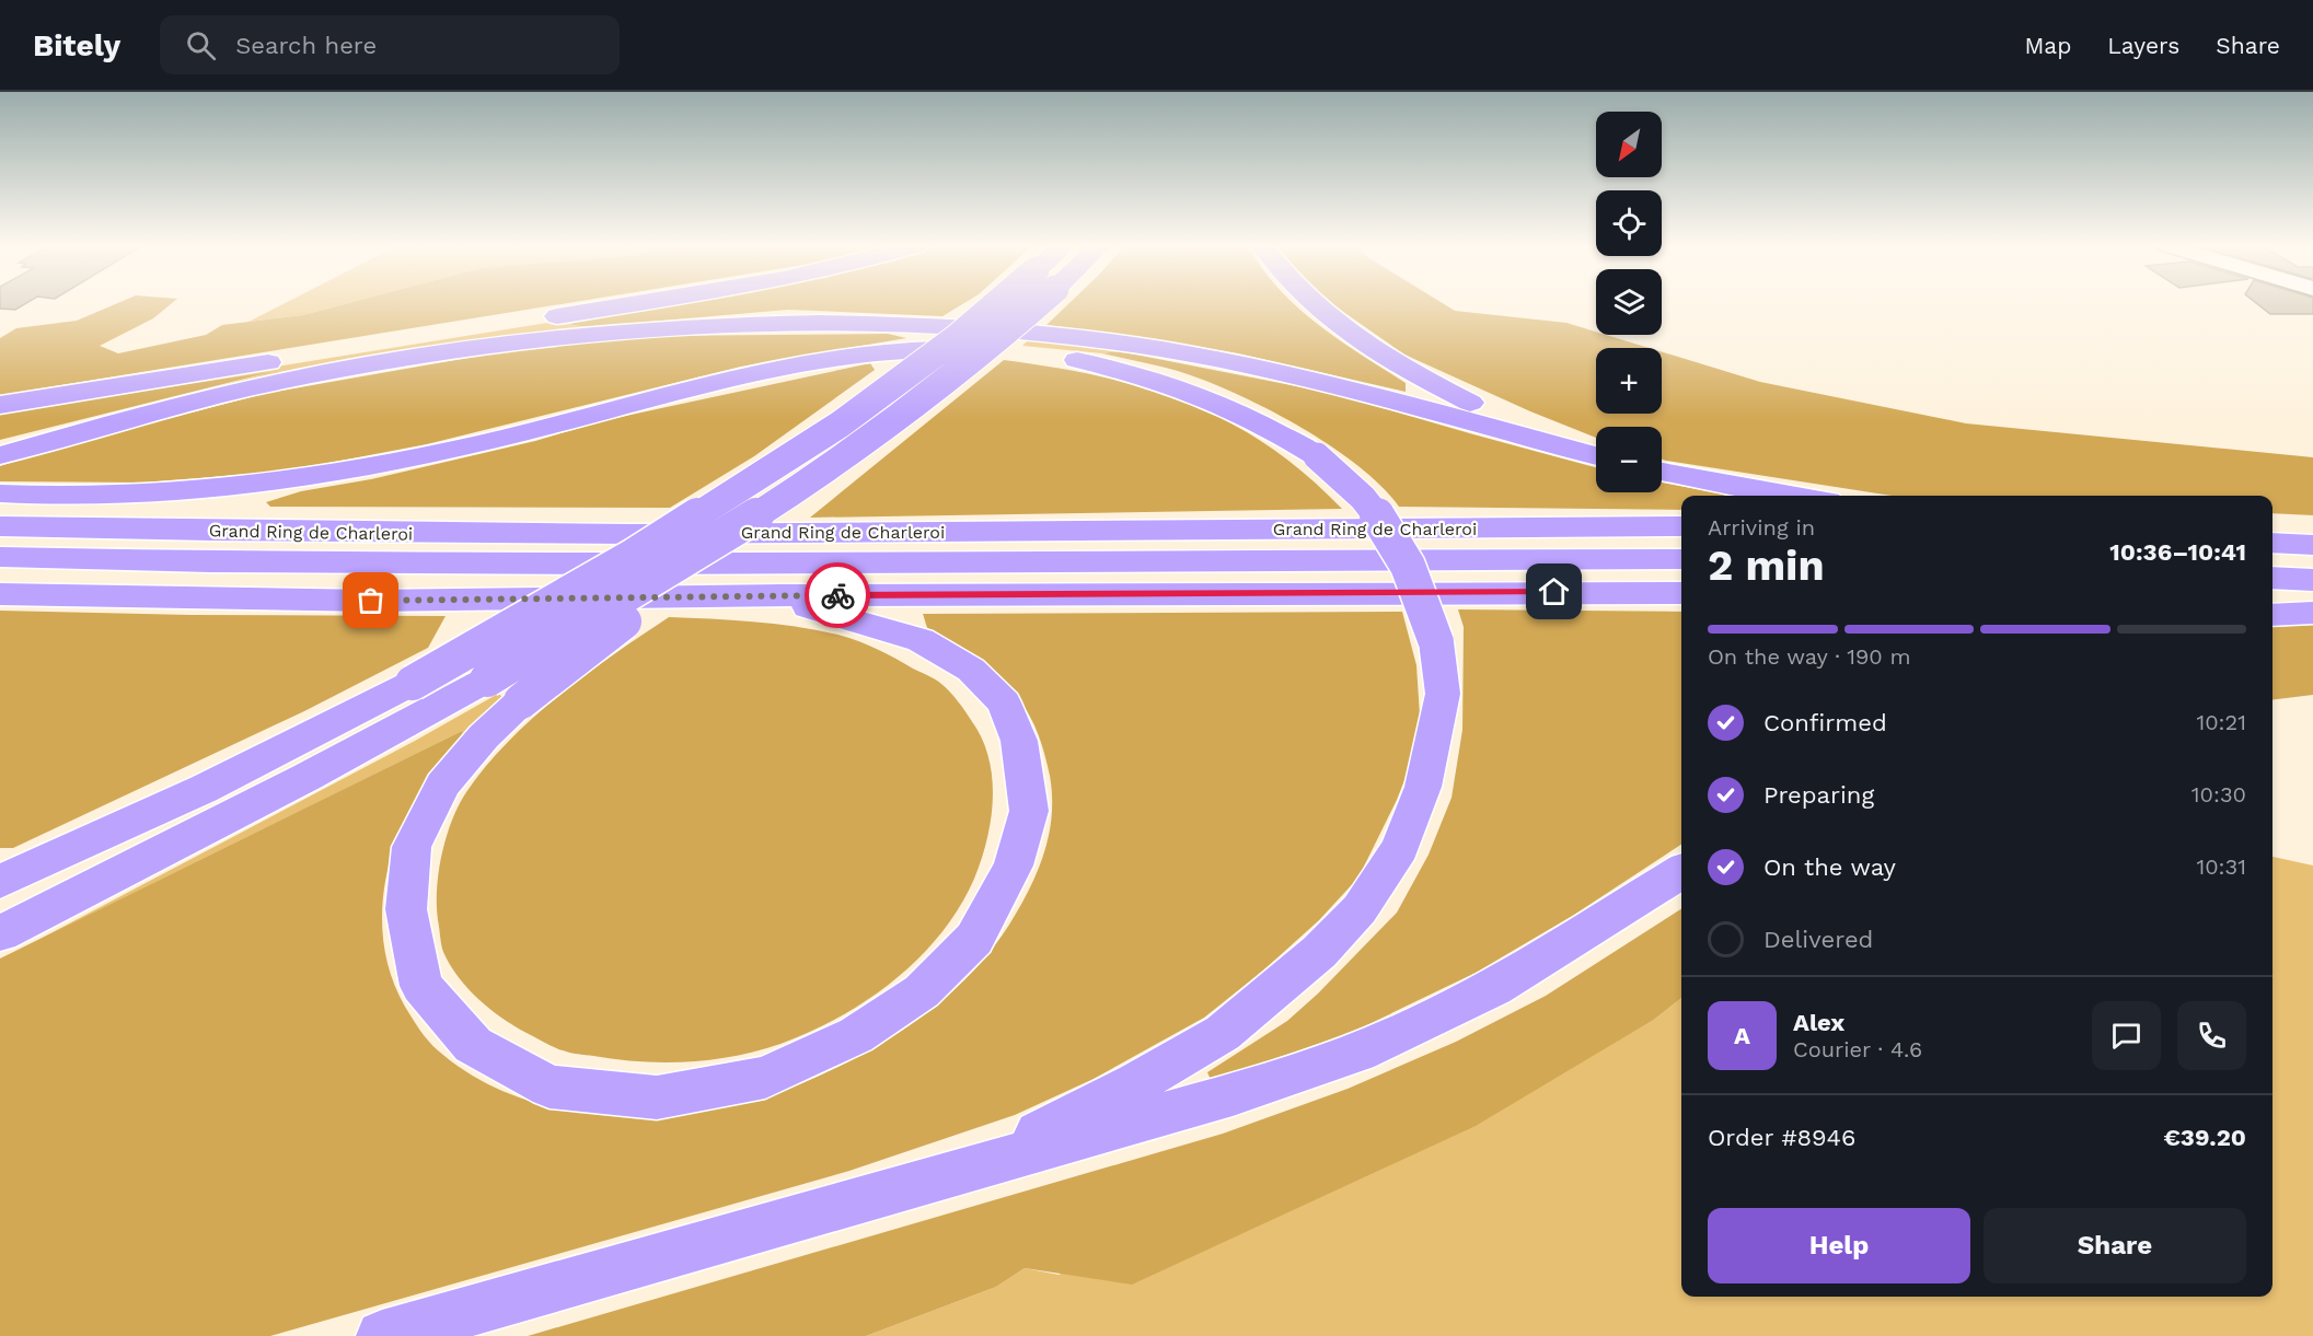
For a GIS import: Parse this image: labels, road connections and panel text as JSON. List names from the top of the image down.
{
  "streets": {
    "highway": ["Grand Ring de Charleroi"]
  },
  "north": "bottom left",
  "page": {
    "header": "Bitely",
    "search": "Search here",
    "nav": ["Map", "Layers", "Share"],
    "map_buttons": ["+", "−"],
    "heading": ["2 min", "Arriving in", "10:36–10:41"],
    "panel": [
      "Alex",
      "Courier · 4.6",
      "Order #8946",
      "€39.20"
    ],
    "bar": "On the way · 190 m",
    "list": [
      ["Confirmed", "10:21"],
      ["Preparing", "10:30"],
      ["On the way", "10:31"],
      "Delivered"
    ],
    "round": "A",
    "buttons": ["Help", "Share"]
  }
}
